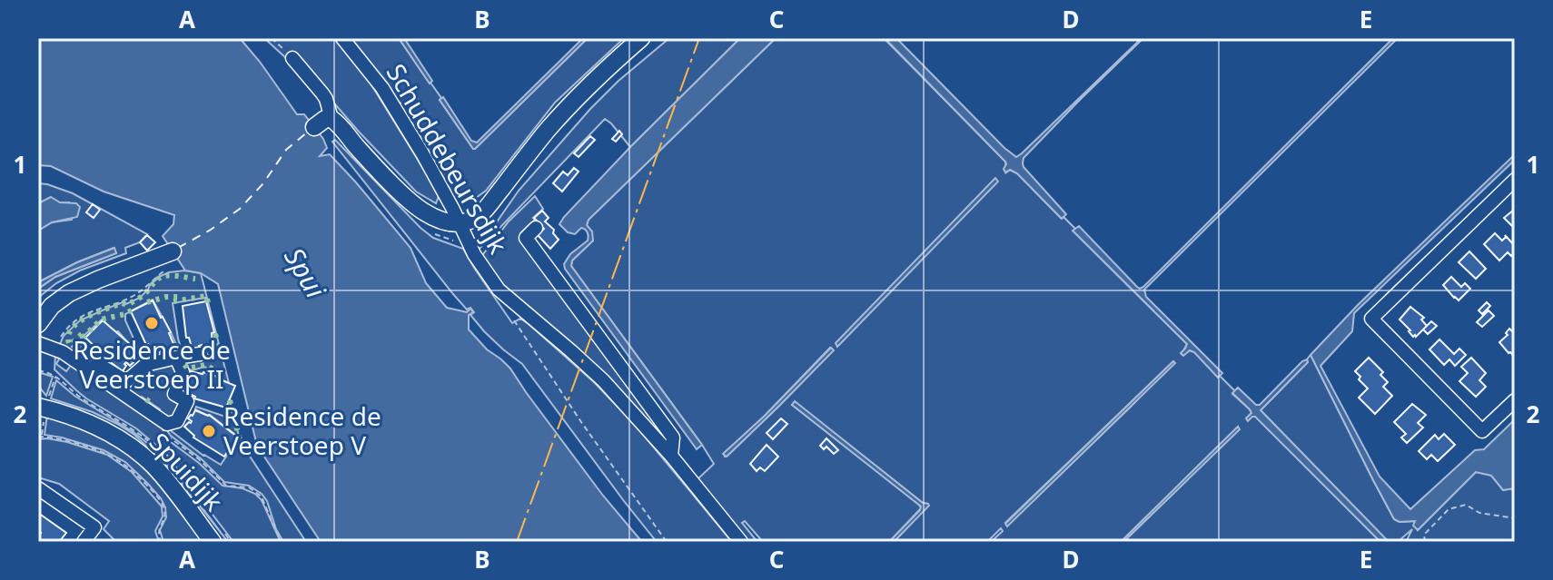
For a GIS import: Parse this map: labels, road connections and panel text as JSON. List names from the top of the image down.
{
  "streets": {
    "main road": ["Spuidijk"],
    "street": ["Schuddebeursdijk"]
  },
  "water": ["Spui"],
  "places": ["Residence de Veerstoep II", "Residence de Veerstoep V"],
  "grid": {
    "columns": [
      "A",
      "B",
      "C",
      "D",
      "E"
    ],
    "rows": ["1", "2"]
  }
}
